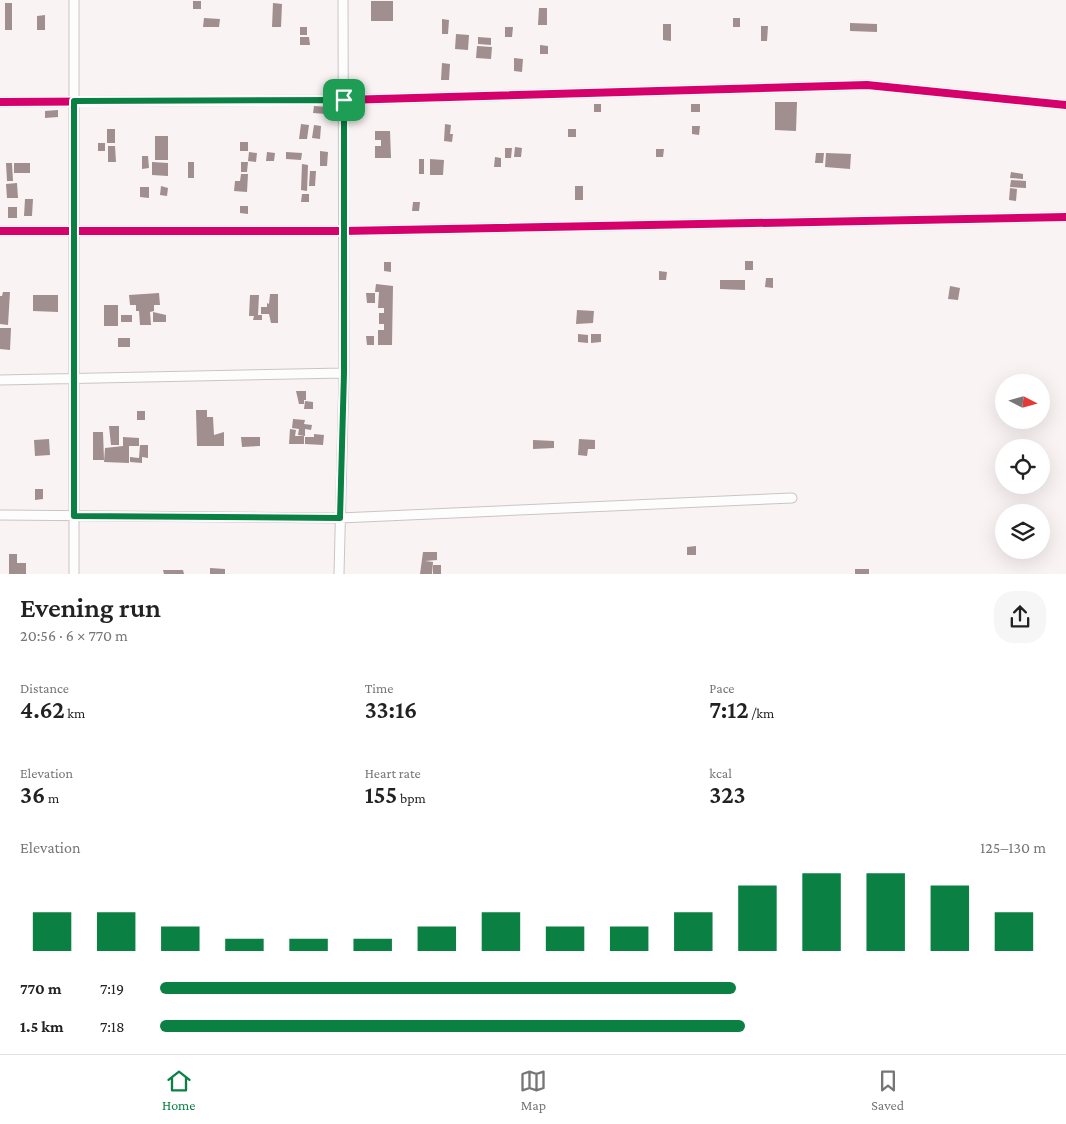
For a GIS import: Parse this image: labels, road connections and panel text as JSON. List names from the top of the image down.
{
  "north": "right",
  "page": {
    "heading": ["Evening run", "20:56 · 6 × 770 m"],
    "stats": [
      ["Distance", "4.62 km"],
      ["Time", "33:16"],
      ["Pace", "7:12 /km"],
      ["Elevation", "36 m"],
      ["Heart rate", "155 bpm"],
      ["kcal", "323"]
    ],
    "chart": ["Elevation", "125–130 m"],
    "list": [
      {
        "name": "770 m",
        "note": "7:19"
      },
      {
        "name": "1.5 km",
        "note": "7:18"
      }
    ],
    "tabs": ["Home", "Map", "Saved"]
  }
}
